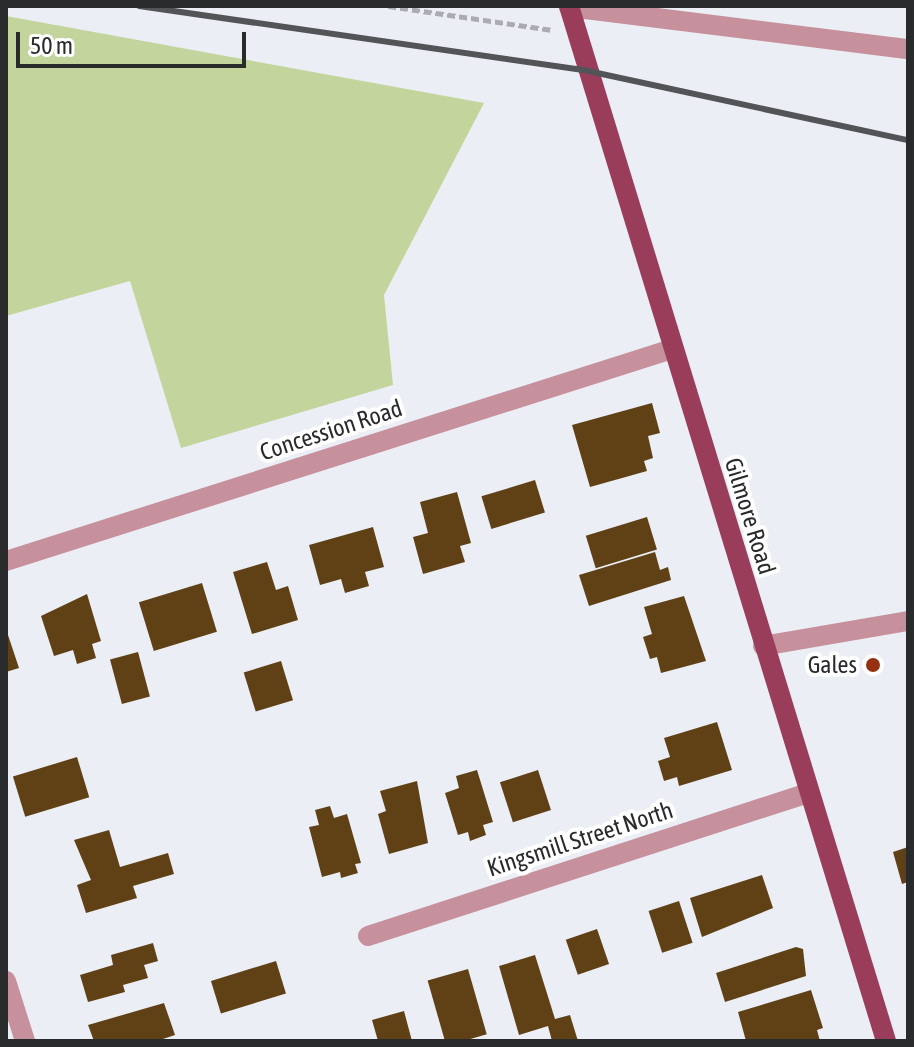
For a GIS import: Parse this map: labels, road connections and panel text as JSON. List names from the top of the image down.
{
  "streets": {
    "main road": ["Gilmore Road"],
    "street": ["Concession Road", "Kingsmill Street North"]
  },
  "crossings": [
    ["Concession Road", "Gilmore Road"],
    ["Gilmore Road", "Kingsmill Street North"]
  ],
  "places": ["Gales"],
  "scale_bar": "50 m"
}
